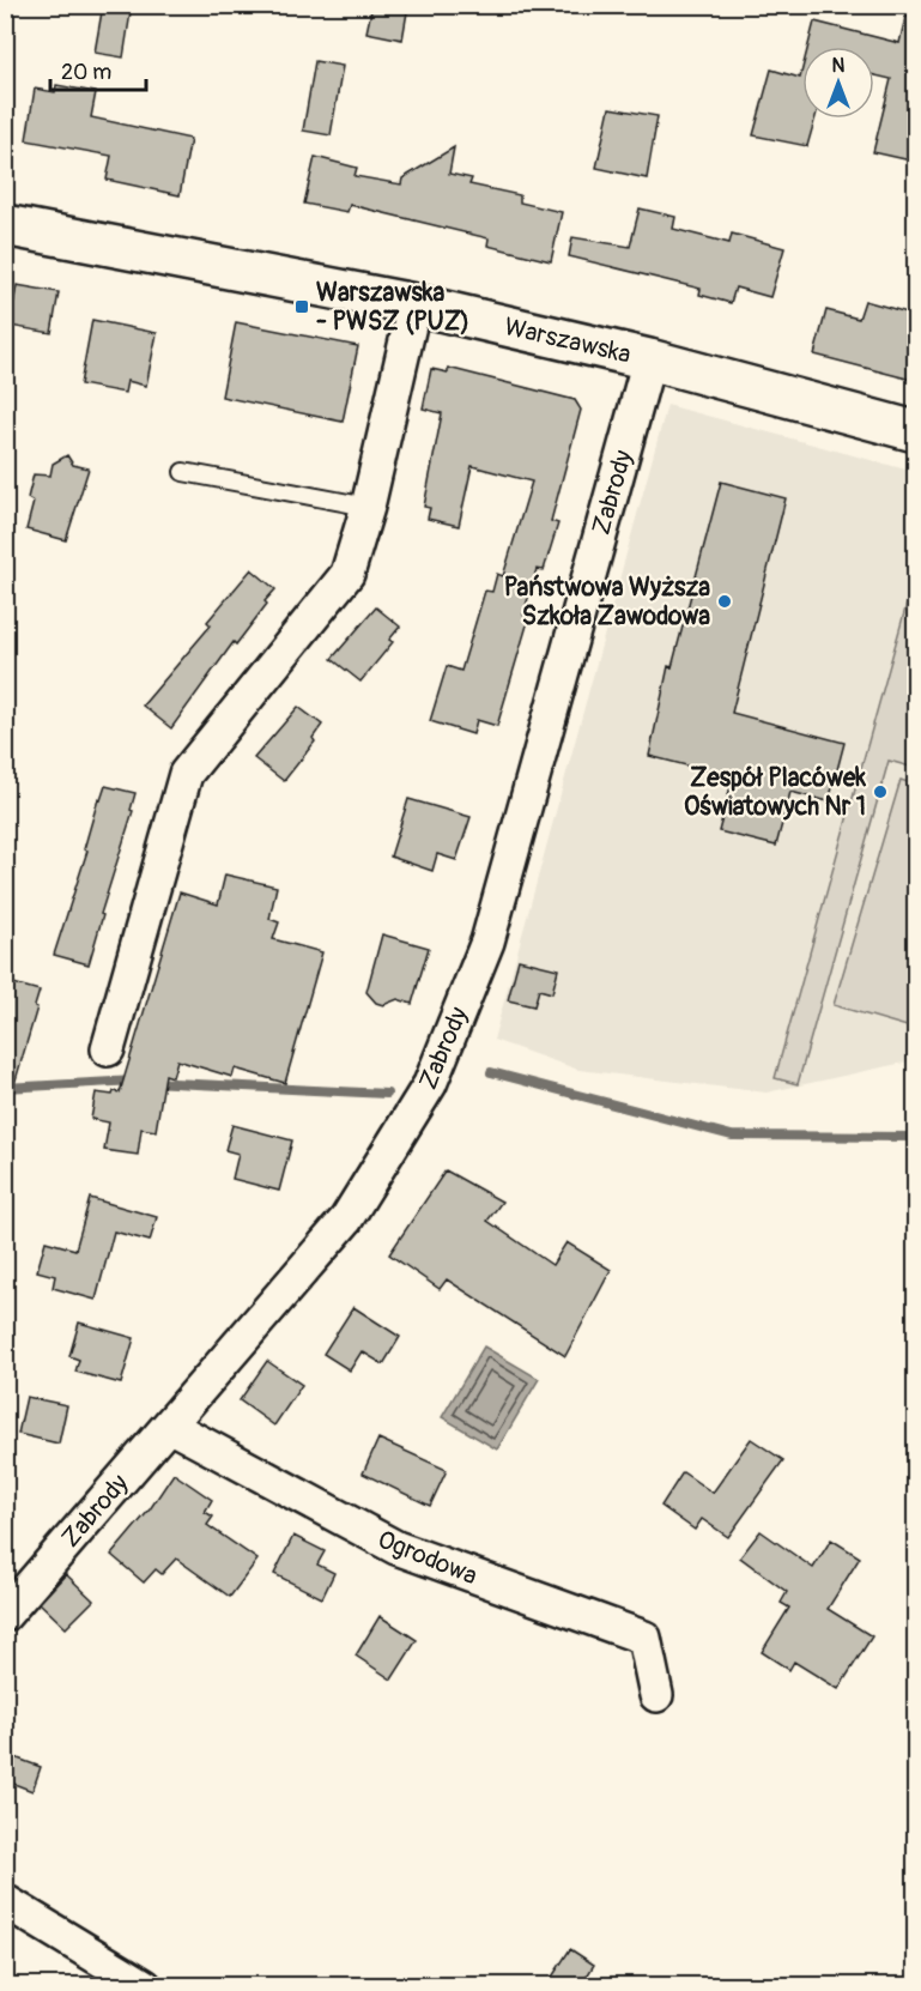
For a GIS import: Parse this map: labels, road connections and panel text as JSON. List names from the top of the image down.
{
  "streets": {
    "main road": ["Warszawska"],
    "street": ["Zabrody", "Ogrodowa"]
  },
  "crossings": [
    ["Warszawska", "Zabrody"],
    ["Zabrody", "Ogrodowa"]
  ],
  "places": {
    "transit": ["Warszawska - PWSZ (PUZ)"],
    "other": ["Państwowa Wyższa Szkoła Zawodowa", "Zespół Placówek Oświatowych Nr 1"]
  },
  "scale_bar": "20 m",
  "north": "top"
}
